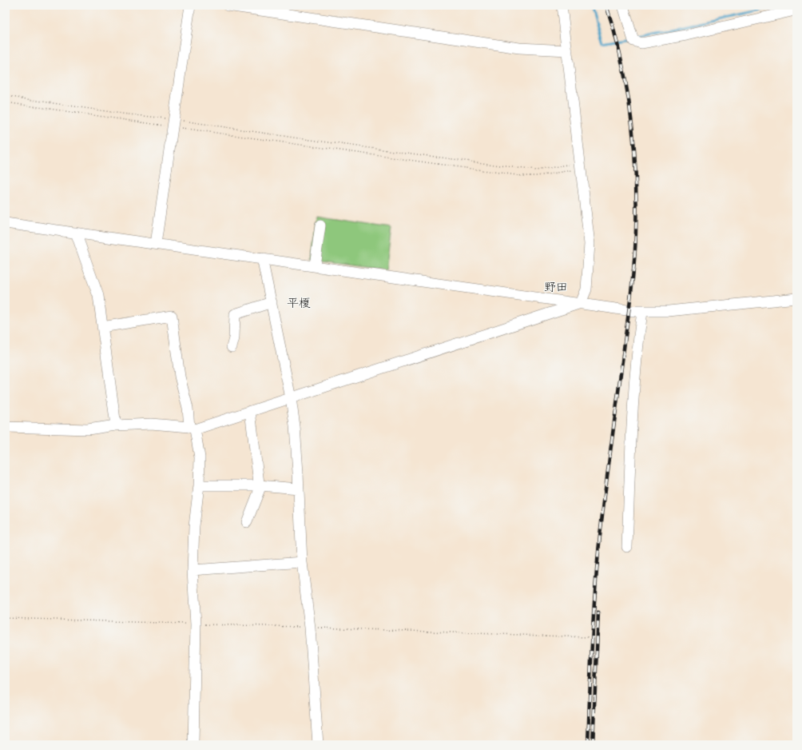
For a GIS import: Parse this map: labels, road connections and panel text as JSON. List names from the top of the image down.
{
  "districts": ["野田", "平榎"]
}
